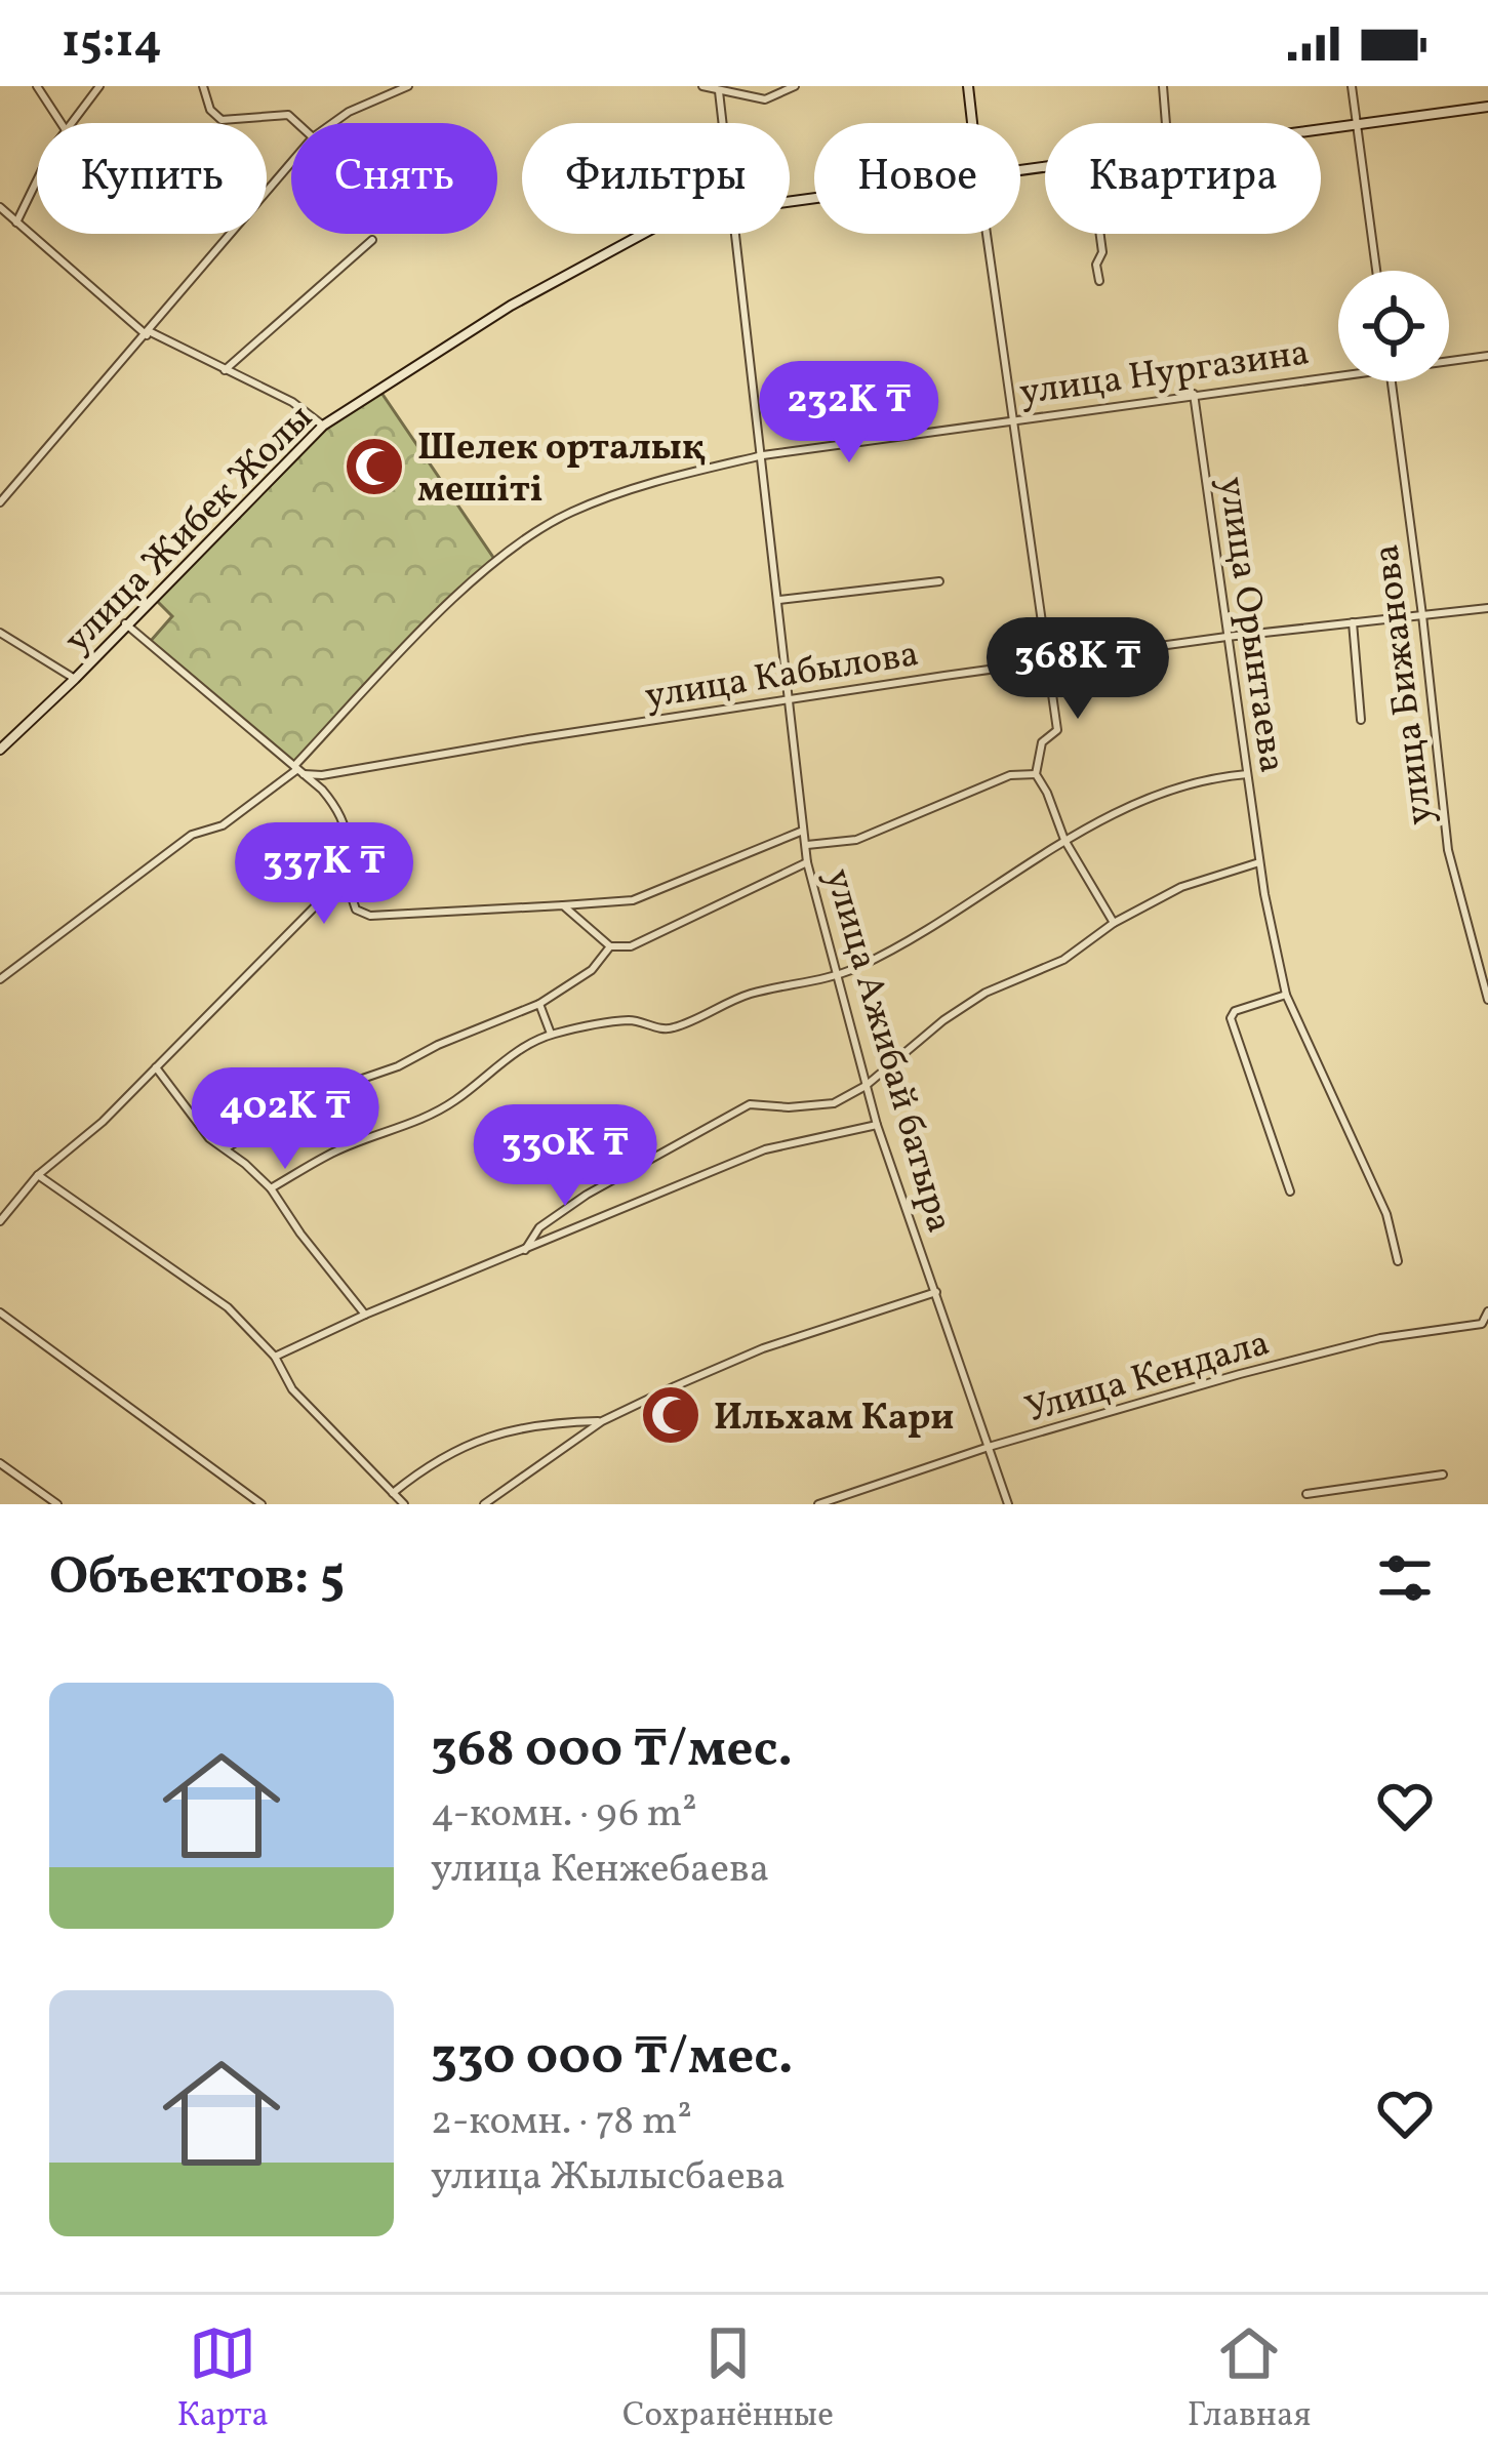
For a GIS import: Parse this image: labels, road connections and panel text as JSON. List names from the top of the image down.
{
  "streets": {
    "main road": ["улица Жибек Жолы"],
    "street": [
      "улица Нургазина",
      "улица Орынтаева",
      "улица Кабылова",
      "улица Бижанова",
      "улица Ажибай батыра",
      "Улица Кендала"
    ]
  },
  "crossings": [
    ["улица Нургазина", "улица Орынтаева"],
    ["улица Нургазина", "улица Кабылова"],
    ["улица Нургазина", "улица Ажибай батыра"],
    ["улица Орынтаева", "улица Кабылова"],
    ["улица Кабылова", "улица Бижанова"],
    ["улица Кабылова", "улица Ажибай батыра"],
    ["улица Ажибай батыра", "Улица Кендала"]
  ],
  "places": {
    "mosque": ["Шелек орталық мешіті", "Ильхам Кари"]
  },
  "page": {
    "status": "15:14",
    "chip": [
      "Купить",
      "Снять",
      "Фильтры",
      "Новое",
      "Квартира"
    ],
    "price": [
      "232K ₸",
      "368K ₸",
      "337K ₸",
      "402K ₸",
      "330K ₸"
    ],
    "heading": "Объектов: 5",
    "list": [
      {
        "name": "368 000 ₸/мес.",
        "note": "4-комн. · 96 m² · улица Кенжебаева"
      },
      {
        "name": "330 000 ₸/мес.",
        "note": "2-комн. · 78 m² · улица Жылысбаева"
      }
    ],
    "tabs": ["Карта", "Сохранённые", "Главная"]
  }
}
